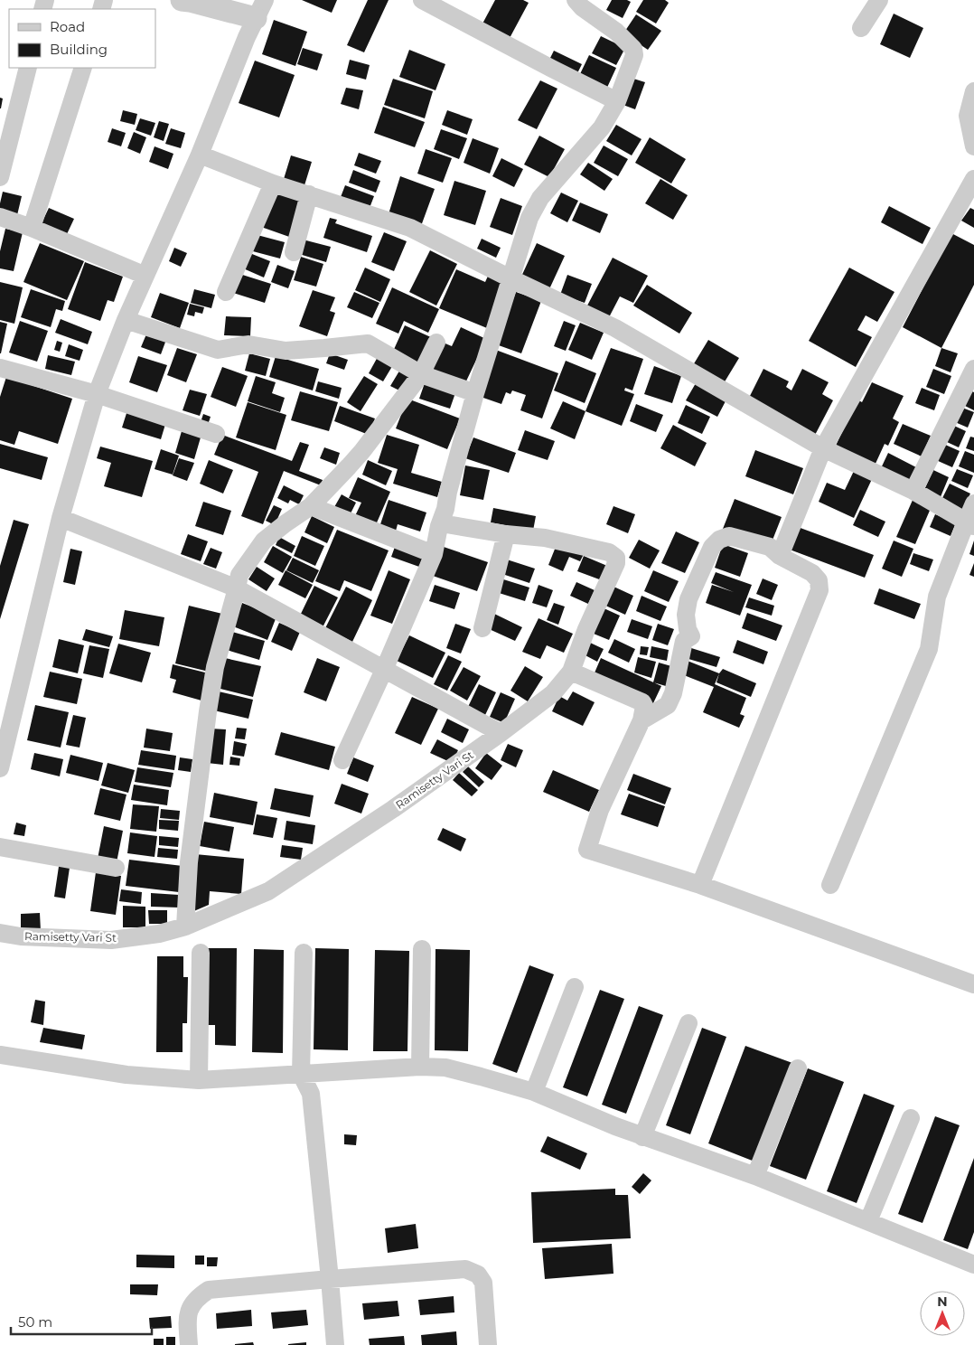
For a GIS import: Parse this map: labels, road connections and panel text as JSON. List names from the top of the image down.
{
  "streets": {
    "street": ["Ramisetty Vari St"]
  },
  "legend": ["Road", "Building"],
  "scale_bar": "50 m",
  "north": "top"
}
